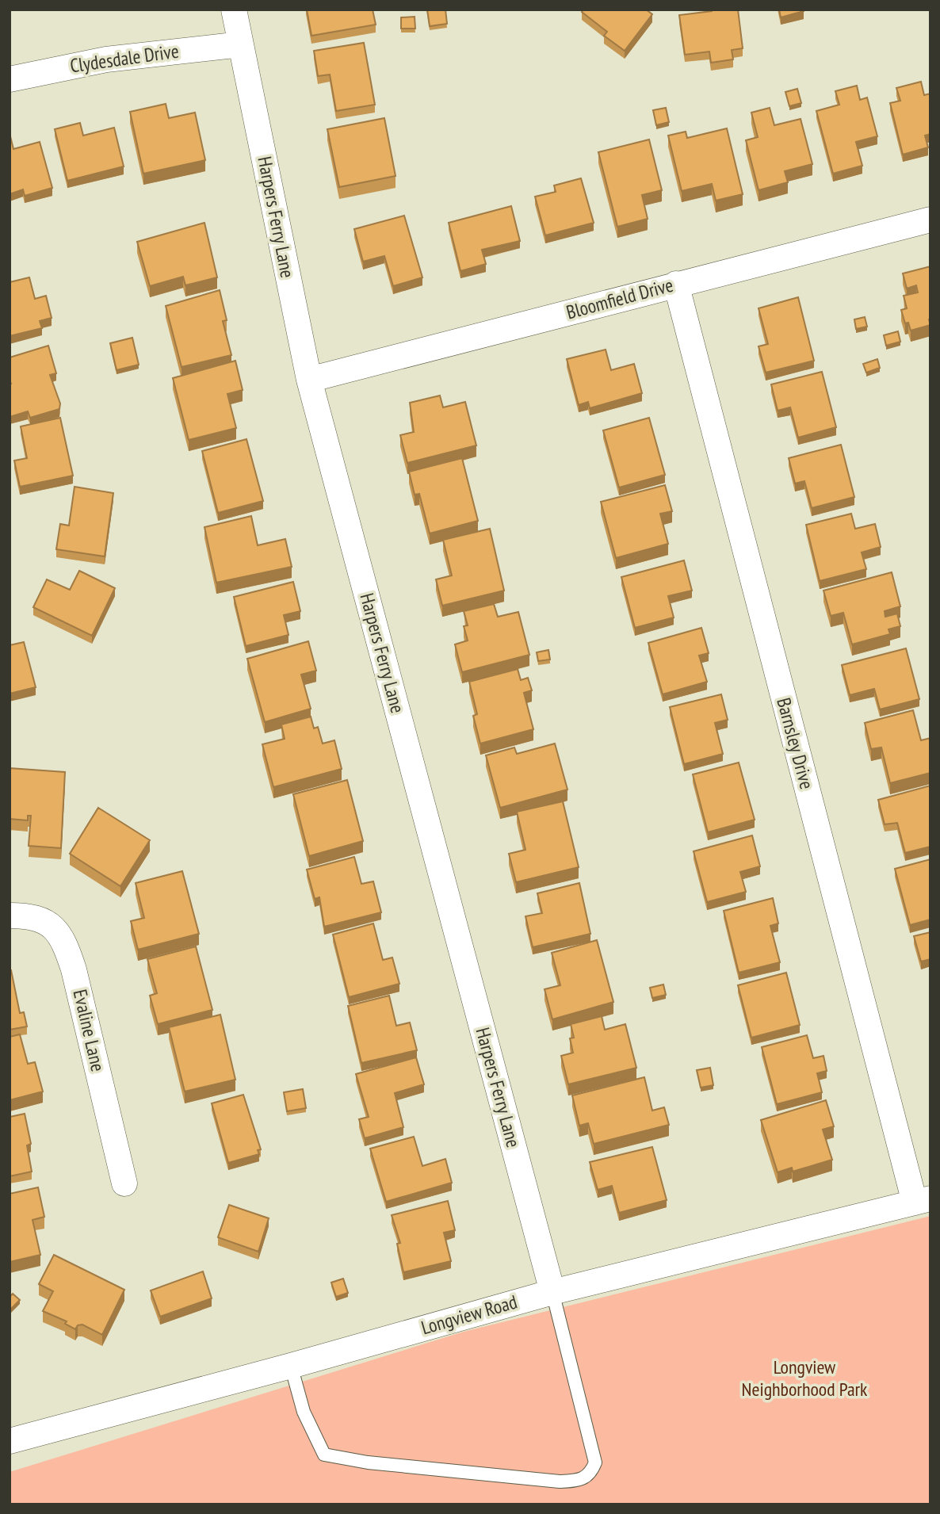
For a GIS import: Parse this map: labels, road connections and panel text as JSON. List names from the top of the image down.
{
  "streets": {
    "street": [
      "Clydesdale Drive",
      "Harpers Ferry Lane",
      "Bloomfield Drive",
      "Barnsley Drive",
      "Evaline Lane",
      "Longview Road"
    ]
  },
  "crossings": [
    ["Clydesdale Drive", "Harpers Ferry Lane"],
    ["Harpers Ferry Lane", "Bloomfield Drive"],
    ["Harpers Ferry Lane", "Longview Road"],
    ["Bloomfield Drive", "Barnsley Drive"],
    ["Barnsley Drive", "Longview Road"]
  ],
  "parks": ["Longview Neighborhood Park"]
}
